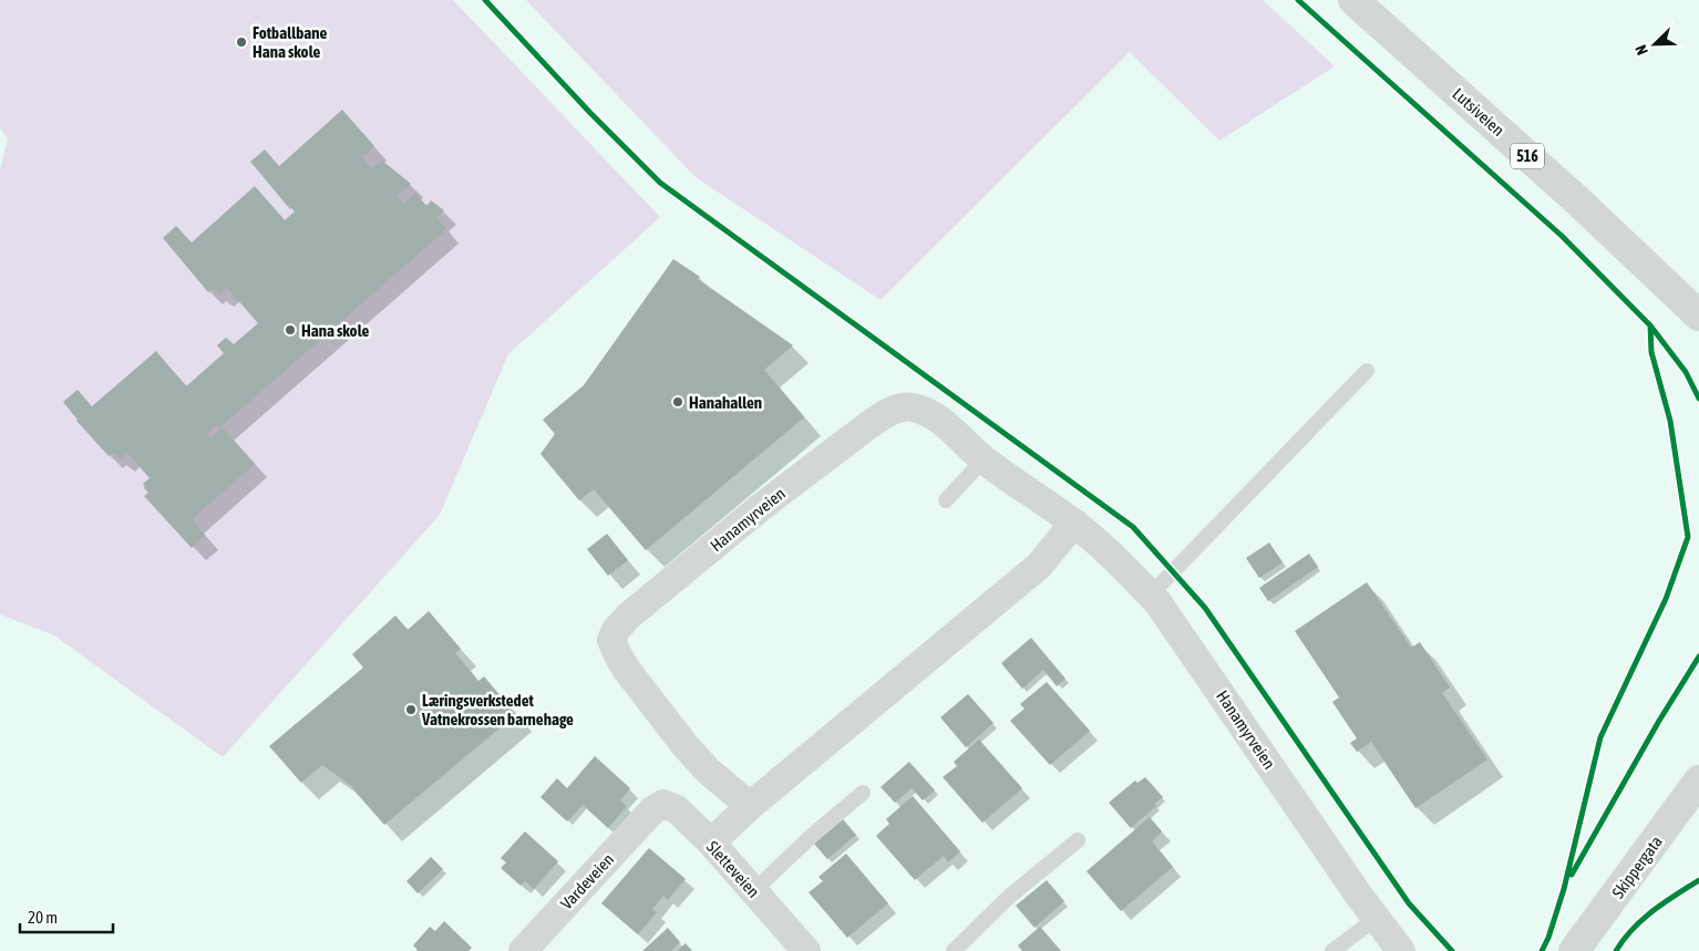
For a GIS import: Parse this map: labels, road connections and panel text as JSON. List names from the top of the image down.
{
  "streets": {
    "main road": ["Lutsiveien", "516", "Skippergata"],
    "street": ["Hanamyrveien", "Sletteveien", "Vardeveien"]
  },
  "crossings": [
    ["Sletteveien", "Vardeveien"]
  ],
  "places": [
    "Fotballbane Hana skole",
    "Hana skole",
    "Hanahallen",
    "Læringsverkstedet Vatnekrossen barnehage"
  ],
  "scale_bar": "20 m",
  "north": "bottom left"
}
